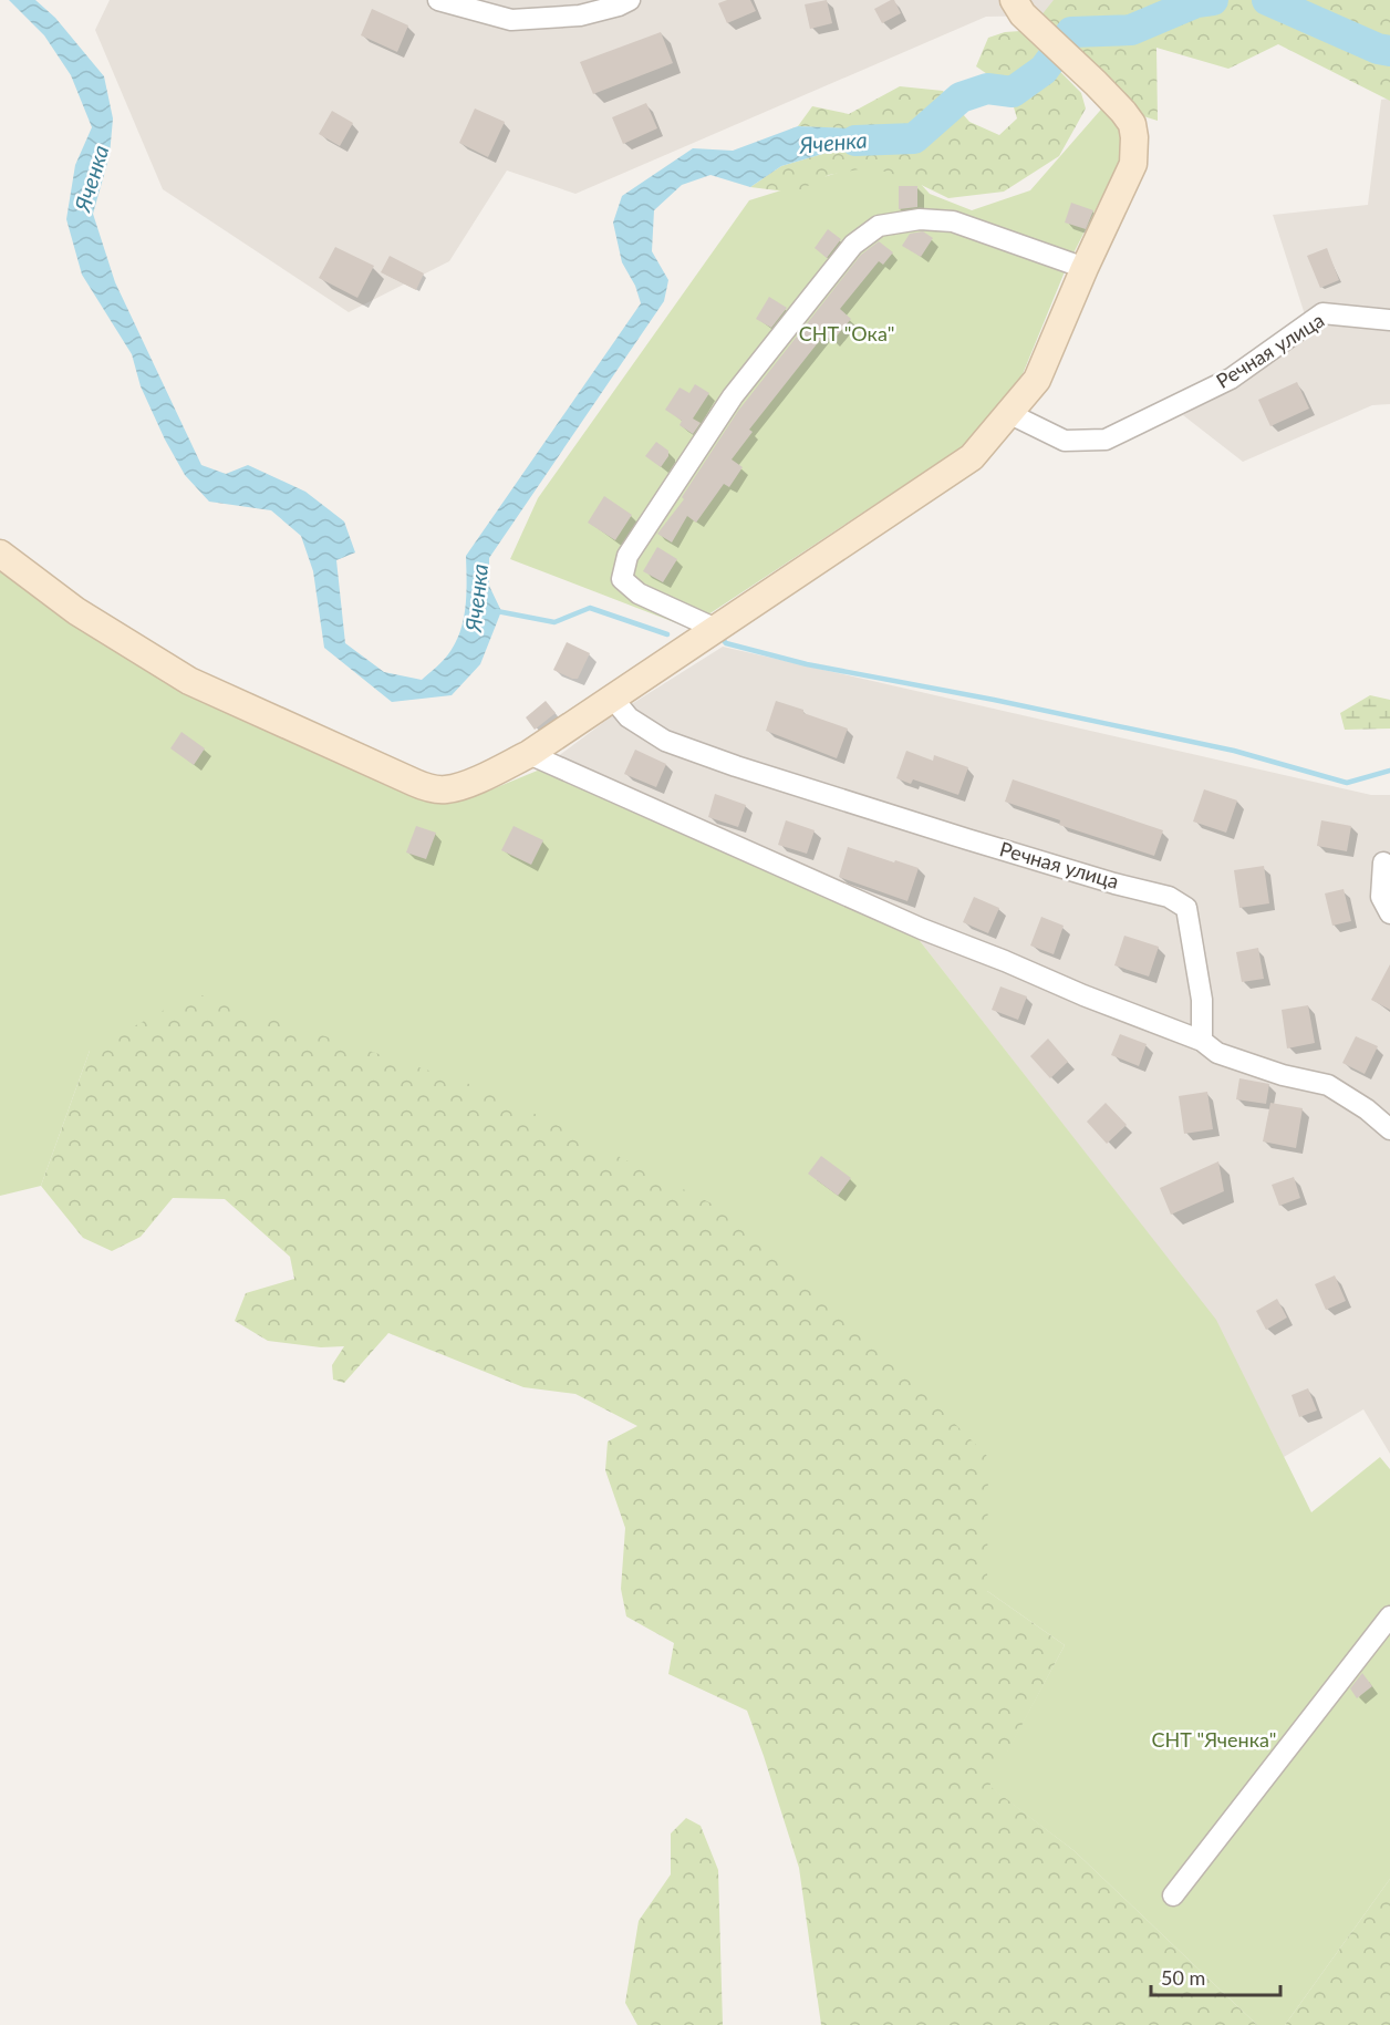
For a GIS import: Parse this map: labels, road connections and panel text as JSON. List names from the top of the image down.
{
  "streets": {
    "street": ["Речная улица"]
  },
  "water": ["Яченка"],
  "parks": ["СНТ \"Ока\"", "СНТ \"Яченка\""],
  "scale_bar": "50 m"
}
